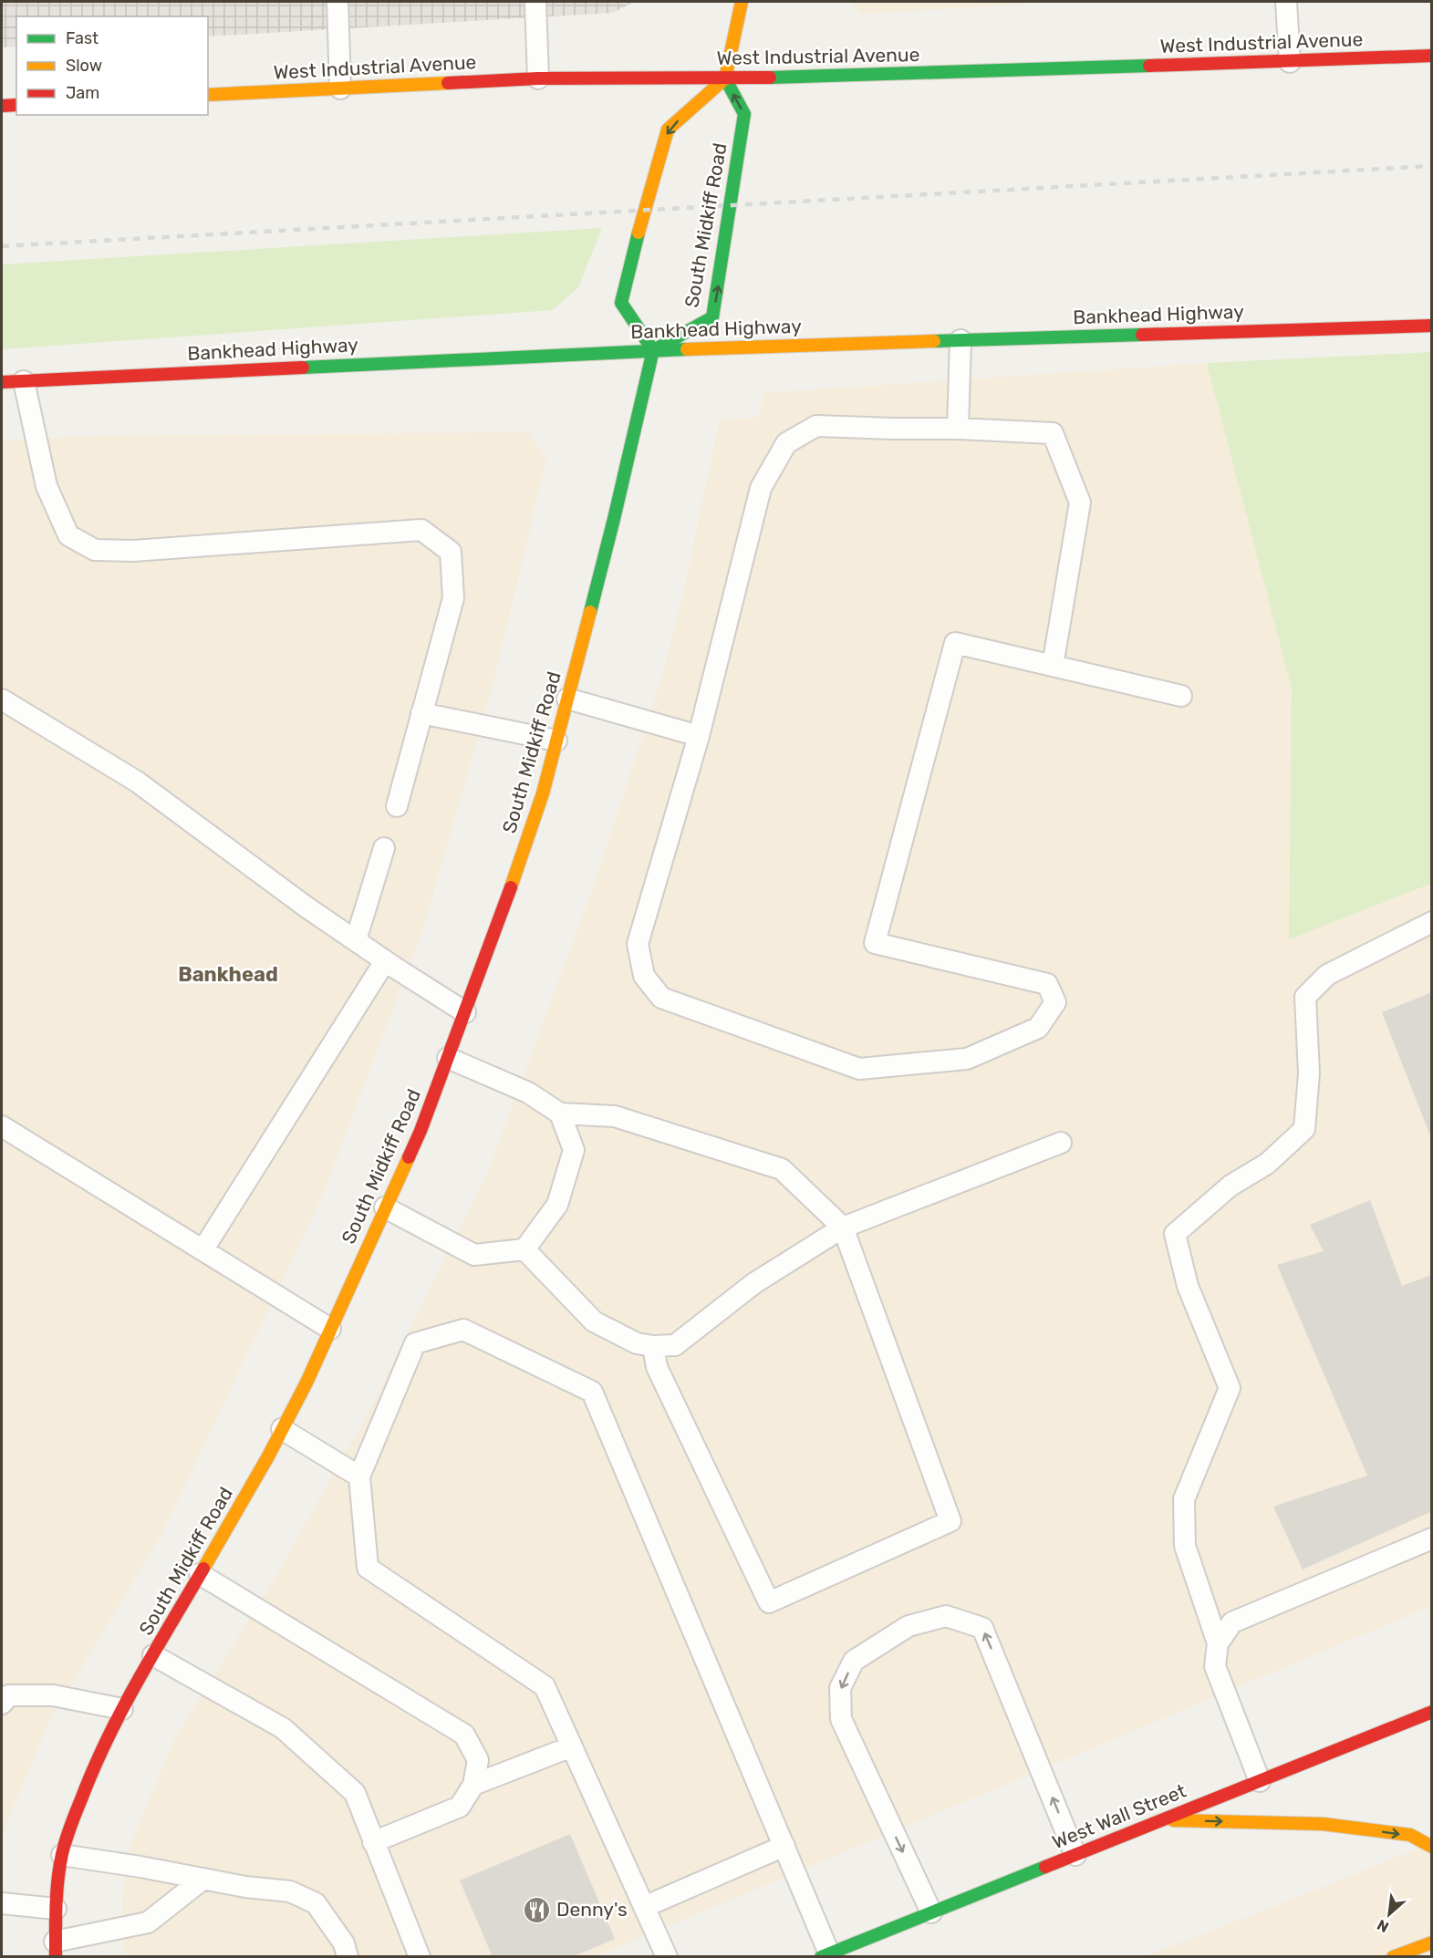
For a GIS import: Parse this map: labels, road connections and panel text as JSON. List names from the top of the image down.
{
  "streets": {
    "main road": [
      "West Industrial Avenue",
      "South Midkiff Road",
      "Bankhead Highway",
      "West Wall Street"
    ]
  },
  "crossings": [
    ["West Industrial Avenue", "South Midkiff Road"],
    ["South Midkiff Road", "Bankhead Highway"]
  ],
  "districts": ["Bankhead"],
  "places": {
    "restaurant": ["Denny's"]
  },
  "legend": ["Fast", "Slow", "Jam"],
  "north": "bottom left"
}
